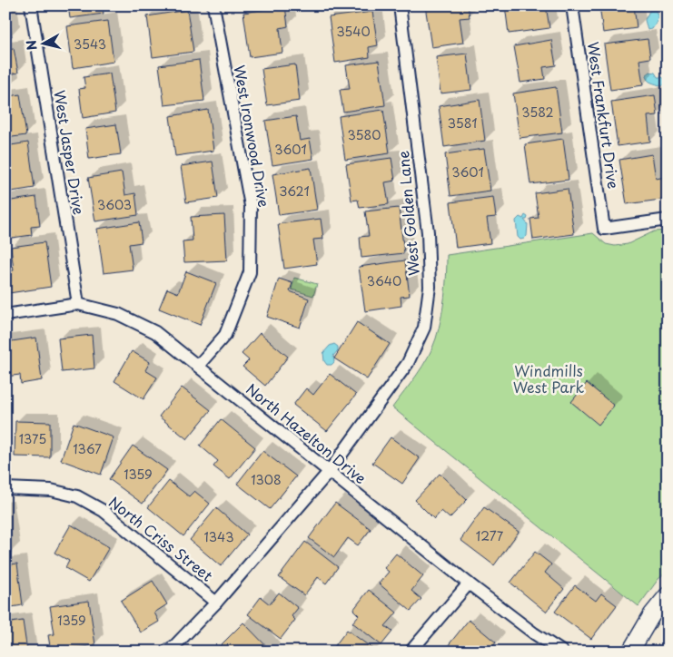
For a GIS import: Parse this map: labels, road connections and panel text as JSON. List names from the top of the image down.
{
  "streets": {
    "street": [
      "West Frankfurt Drive",
      "West Ironwood Drive",
      "West Jasper Drive",
      "West Golden Lane",
      "North Hazelton Drive",
      "North Criss Street"
    ]
  },
  "crossings": [
    ["West Ironwood Drive", "North Hazelton Drive"],
    ["West Jasper Drive", "North Hazelton Drive"],
    ["West Golden Lane", "North Hazelton Drive"],
    ["West Golden Lane", "North Criss Street"]
  ],
  "parks": ["Windmills West Park"],
  "house_numbers": [
    "3540",
    "3543",
    "3582",
    "3581",
    "3580",
    "3601",
    "3601",
    "3621",
    "3603",
    "3640",
    "1375",
    "1367",
    "1359",
    "1308",
    "1277",
    "1343",
    "1359"
  ],
  "north": "left"
}
